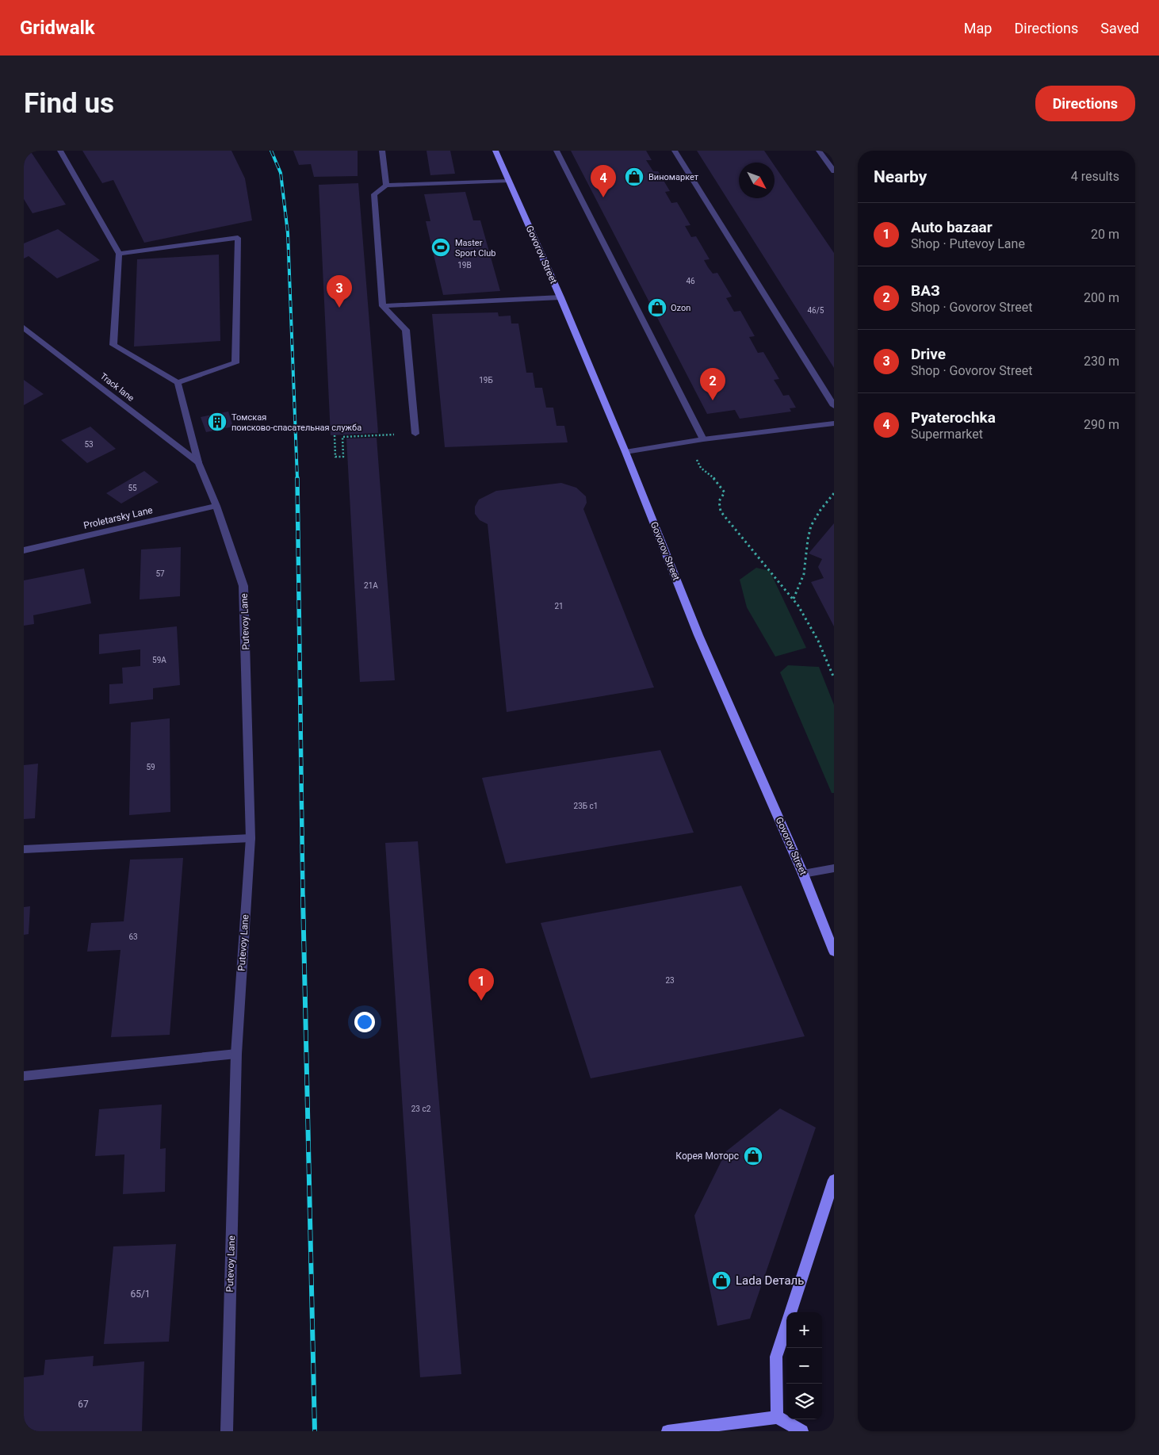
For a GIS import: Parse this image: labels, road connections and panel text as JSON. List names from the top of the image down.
{
  "streets": {
    "street": [
      "Govorov Street",
      "Track lane",
      "Proletarsky Lane",
      "Putevoy Lane"
    ]
  },
  "crossings": [
    ["Track lane", "Putevoy Lane"],
    ["Proletarsky Lane", "Putevoy Lane"]
  ],
  "places": {
    "shop": [
      "Виномаркет",
      "Ozon",
      "Корея Моторс",
      "Lada Dеталь"
    ],
    "sports": ["Master Sport Club"],
    "building": ["Томская поисково-спасательная служба"]
  },
  "house_numbers": [
    "19В",
    "46",
    "46/5",
    "19Б",
    "53",
    "55",
    "57",
    "21А",
    "21",
    "59А",
    "59",
    "23Б с1",
    "63",
    "23",
    "23 с2",
    "65/1",
    "67"
  ],
  "north": "bottom right",
  "page": {
    "header": "Gridwalk",
    "nav": ["Map", "Directions", "Saved"],
    "buttons": "Directions",
    "title": "Find us",
    "heading": ["Nearby", "4 results"],
    "pins": [
      "4",
      "3",
      "2",
      "1"
    ],
    "list": [
      {
        "mark": "1",
        "name": "Auto bazaar",
        "note": "Shop · Putevoy Lane",
        "value": "20 m"
      },
      {
        "mark": "2",
        "name": "ВАЗ",
        "note": "Shop · Govorov Street",
        "value": "200 m"
      },
      {
        "mark": "3",
        "name": "Drive",
        "note": "Shop · Govorov Street",
        "value": "230 m"
      },
      {
        "mark": "4",
        "name": "Pyaterochka",
        "note": "Supermarket",
        "value": "290 m"
      }
    ],
    "map_buttons": ["+", "−"]
  }
}
